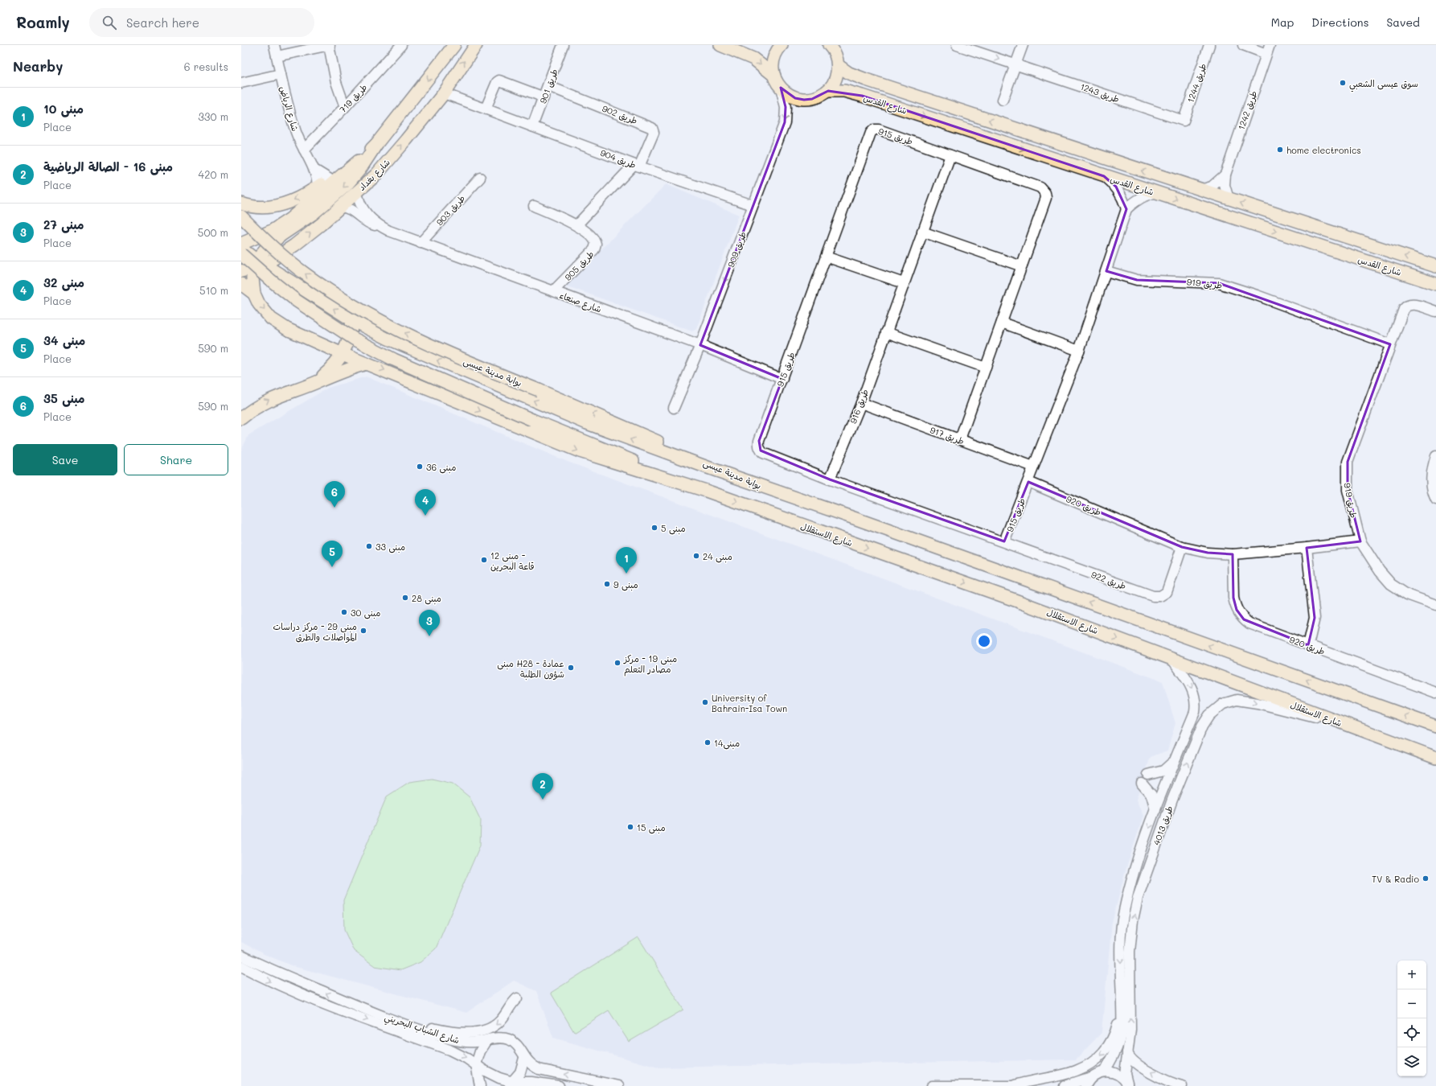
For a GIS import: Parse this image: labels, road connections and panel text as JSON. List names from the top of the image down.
{
  "streets": {
    "main road": [
      "شارع القدس",
      "شارع بغداد",
      "بوابة مدينة عيسى",
      "شارع الاستقلال"
    ],
    "street": [
      "طريق 1244",
      "طريق 901",
      "طريق 1243",
      "طريق 719",
      "شارع الرياض",
      "طريق 1242",
      "طريق 902",
      "طريق 915",
      "طريق 904",
      "طريق 903",
      "طريق 909",
      "طريق 905",
      "طريق 919",
      "شارع صنعاء",
      "طريق 916",
      "طريق 917",
      "طريق 920",
      "طريق 922",
      "طريق 4013",
      "شارع الشباب البحريني"
    ]
  },
  "crossings": [
    ["طريق 1244", "طريق 1243"],
    ["طريق 901", "طريق 902"],
    ["طريق 901", "طريق 904"],
    ["طريق 719", "شارع الرياض"],
    ["شارع القدس", "طريق 1242"],
    ["طريق 902", "طريق 904"],
    ["طريق 915", "طريق 919"],
    ["طريق 915", "شارع صنعاء"],
    ["طريق 915", "طريق 916"],
    ["طريق 915", "طريق 917"],
    ["طريق 915", "طريق 920"],
    ["طريق 915", "طريق 922"],
    ["طريق 904", "شارع بغداد"],
    ["طريق 904", "طريق 909"],
    ["شارع بغداد", "شارع صنعاء"],
    ["طريق 903", "شارع صنعاء"],
    ["طريق 909", "شارع صنعاء"],
    ["طريق 905", "شارع صنعاء"],
    ["طريق 919", "طريق 920"],
    ["طريق 916", "طريق 917"],
    ["طريق 920", "طريق 922"],
    ["شارع الاستقلال", "طريق 4013"]
  ],
  "one_way": ["طريق 909"],
  "places": [
    "سوق عيسى الشعبي",
    "home electronics",
    "مبنى 36",
    "مبنى 5",
    "مبنى 33",
    "مبنى 24",
    "مبنى 12 - قاعة البحرين",
    "مبنى 9",
    "مبنى 28",
    "مبنى 30",
    "مبنى 29 - مركز دراسات المواصلات والطرق",
    "مبنى 19 - مركز مصادر التعلم",
    "مبنى H28 - عمادة شؤون الطلبة",
    "University of Bahrain-Isa Town",
    "مبنى14",
    "مبنى 15",
    "TV & Radio"
  ],
  "page": {
    "header": "Roamly",
    "search": "Search here",
    "nav": ["Map", "Directions", "Saved"],
    "heading": ["Nearby", "6 results"],
    "list": [
      {
        "mark": "1",
        "name": "مبنى 10",
        "note": "Place",
        "value": "330 m"
      },
      {
        "mark": "2",
        "name": "مبنى 16 - الصالة الرياضية",
        "note": "Place",
        "value": "420 m"
      },
      {
        "mark": "3",
        "name": "مبنى 27",
        "note": "Place",
        "value": "500 m"
      },
      {
        "mark": "4",
        "name": "مبنى 32",
        "note": "Place",
        "value": "510 m"
      },
      {
        "mark": "5",
        "name": "مبنى 34",
        "note": "Place",
        "value": "590 m"
      },
      {
        "mark": "6",
        "name": "مبنى 35",
        "note": "Place",
        "value": "590 m"
      }
    ],
    "buttons": ["Save", "Share"],
    "pins": [
      "6",
      "4",
      "5",
      "1",
      "3",
      "2"
    ],
    "map_buttons": ["+", "−"]
  }
}
